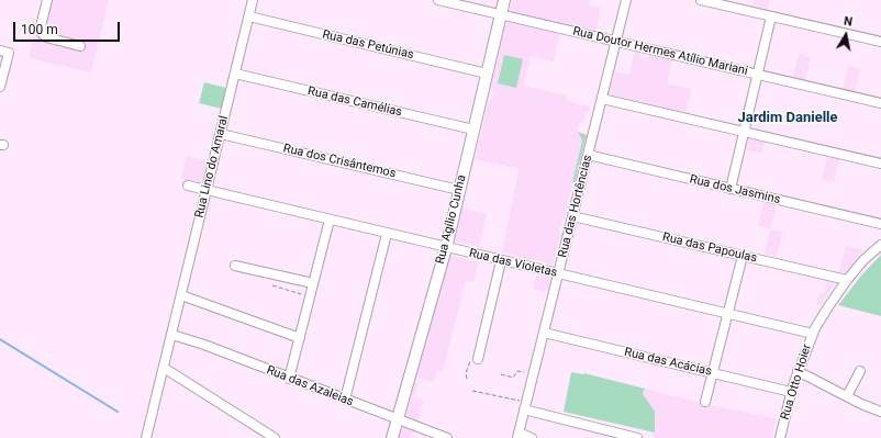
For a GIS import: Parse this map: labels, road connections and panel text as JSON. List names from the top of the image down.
{
  "streets": {
    "main road": ["Rua Agílio Cunha"],
    "street": [
      "Rua das Petúnias",
      "Rua Doutor Hermes Atílio Mariani",
      "Rua das Camélias",
      "Rua dos Crisântemos",
      "Rua Lino do Amaral",
      "Rua dos Jasmins",
      "Rua das Hortências",
      "Rua das Papoulas",
      "Rua das Violetas",
      "Rua das Acácias",
      "Rua Otto Hoier",
      "Rua das Azaleias"
    ]
  },
  "crossings": [
    ["Rua das Petúnias", "Rua Lino do Amaral"],
    ["Rua das Petúnias", "Rua Agílio Cunha"],
    ["Rua Doutor Hermes Atílio Mariani", "Rua das Hortências"],
    ["Rua Doutor Hermes Atílio Mariani", "Rua Agílio Cunha"],
    ["Rua das Camélias", "Rua Lino do Amaral"],
    ["Rua das Camélias", "Rua Agílio Cunha"],
    ["Rua dos Crisântemos", "Rua Lino do Amaral"],
    ["Rua dos Crisântemos", "Rua Agílio Cunha"],
    ["Rua Lino do Amaral", "Rua das Violetas"],
    ["Rua Lino do Amaral", "Rua das Azaleias"],
    ["Rua dos Jasmins", "Rua das Hortências"],
    ["Rua das Hortências", "Rua das Papoulas"],
    ["Rua das Hortências", "Rua das Violetas"],
    ["Rua das Hortências", "Rua das Acácias"],
    ["Rua Agílio Cunha", "Rua das Violetas"],
    ["Rua Agílio Cunha", "Rua das Azaleias"],
    ["Rua das Papoulas", "Rua Otto Hoier"],
    ["Rua das Violetas", "Rua Otto Hoier"],
    ["Rua das Acácias", "Rua Otto Hoier"]
  ],
  "districts": ["Jardim Danielle"],
  "scale_bar": "100 m",
  "north": "top"
}
